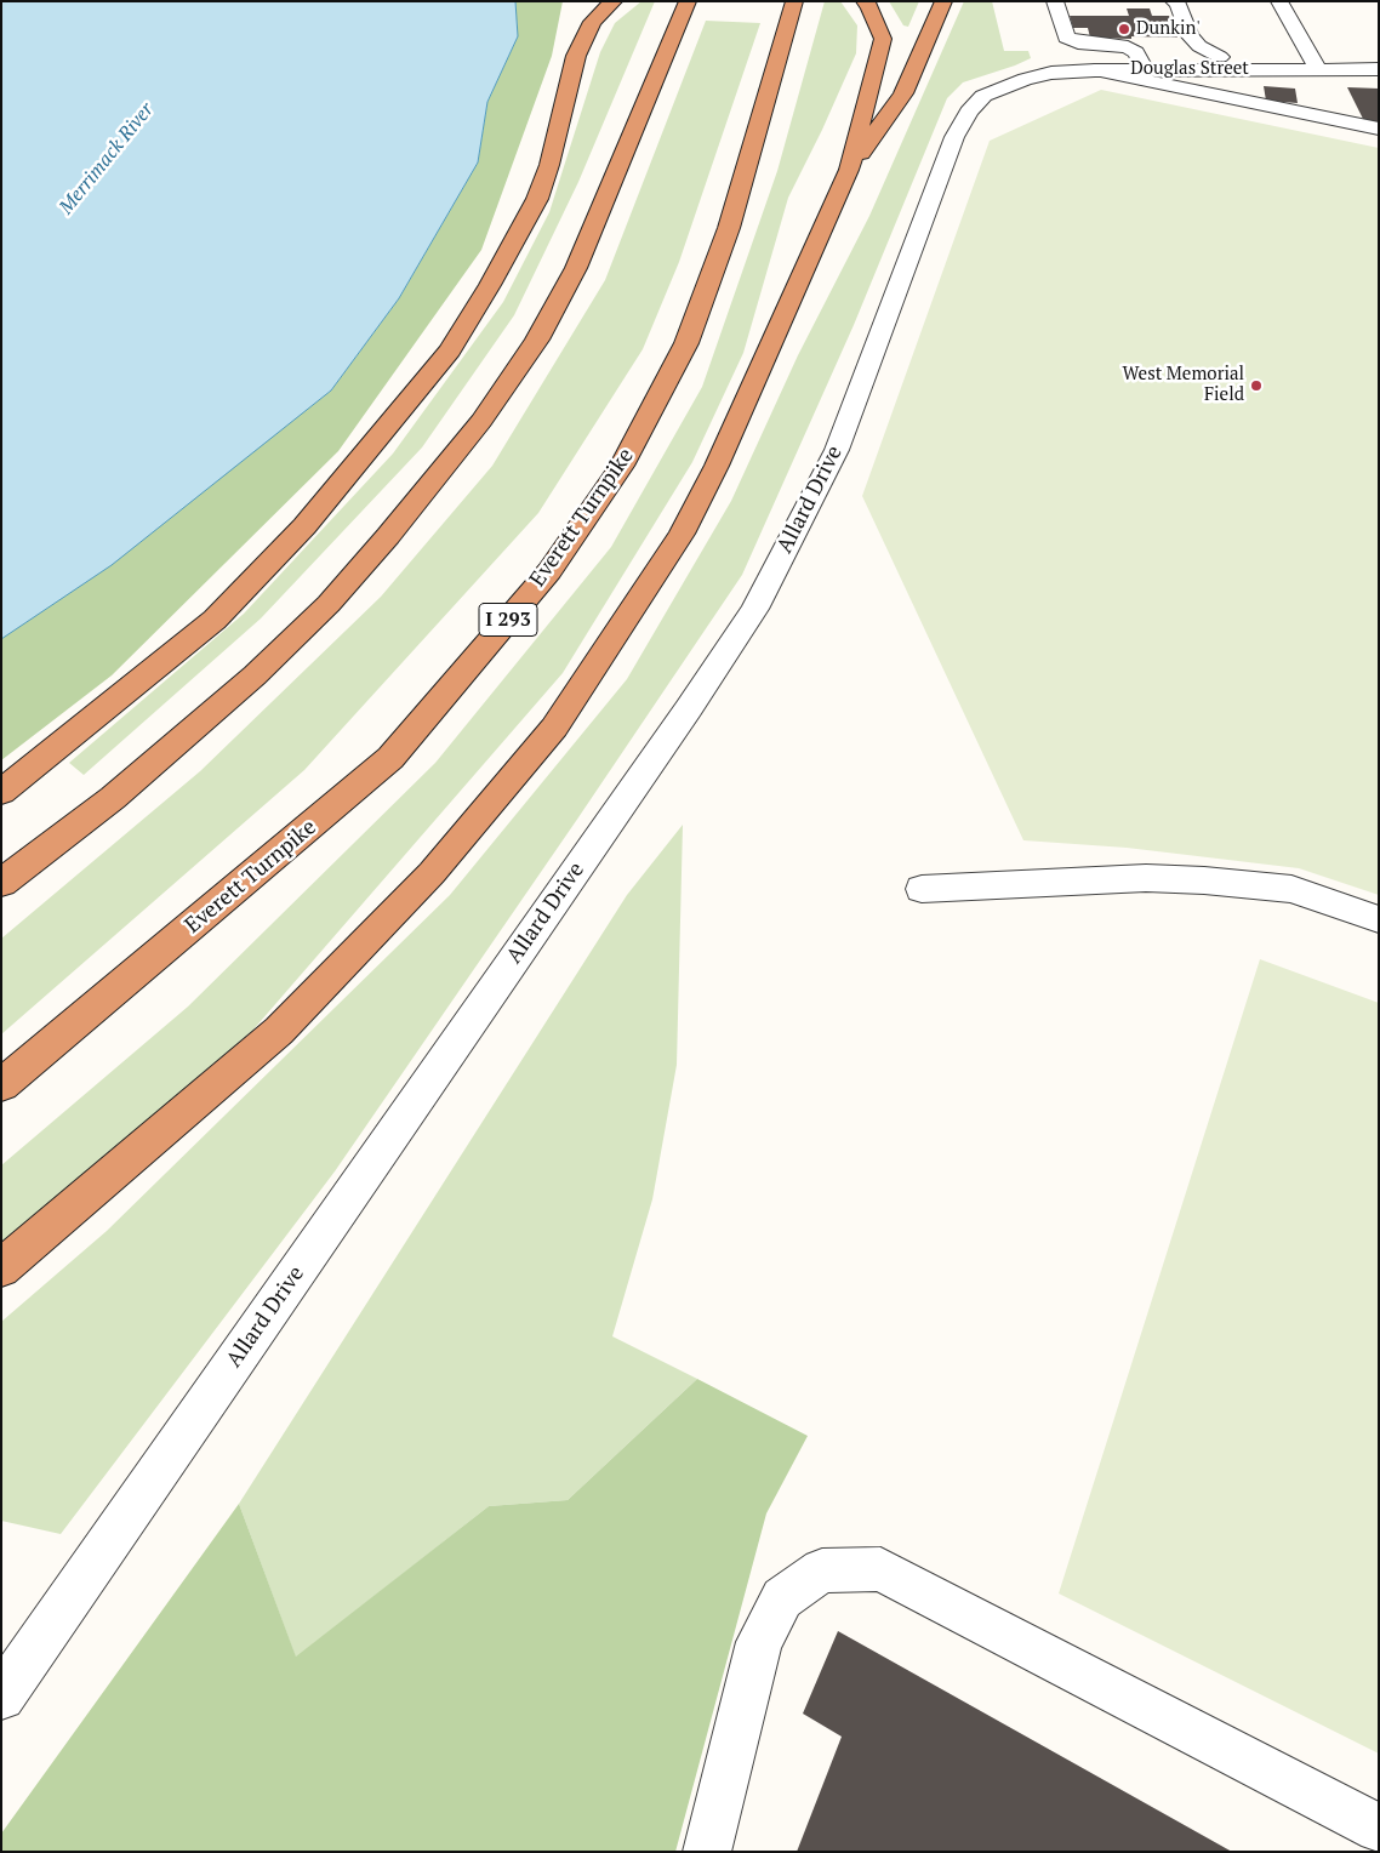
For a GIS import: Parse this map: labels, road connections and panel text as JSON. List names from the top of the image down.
{
  "streets": {
    "highway": ["Everett Turnpike", "I 293"],
    "street": ["Douglas Street", "Allard Drive"]
  },
  "crossings": [
    ["Douglas Street", "Allard Drive"]
  ],
  "water": ["Merrimack River"],
  "places": ["Dunkin'", "West Memorial Field"]
}
